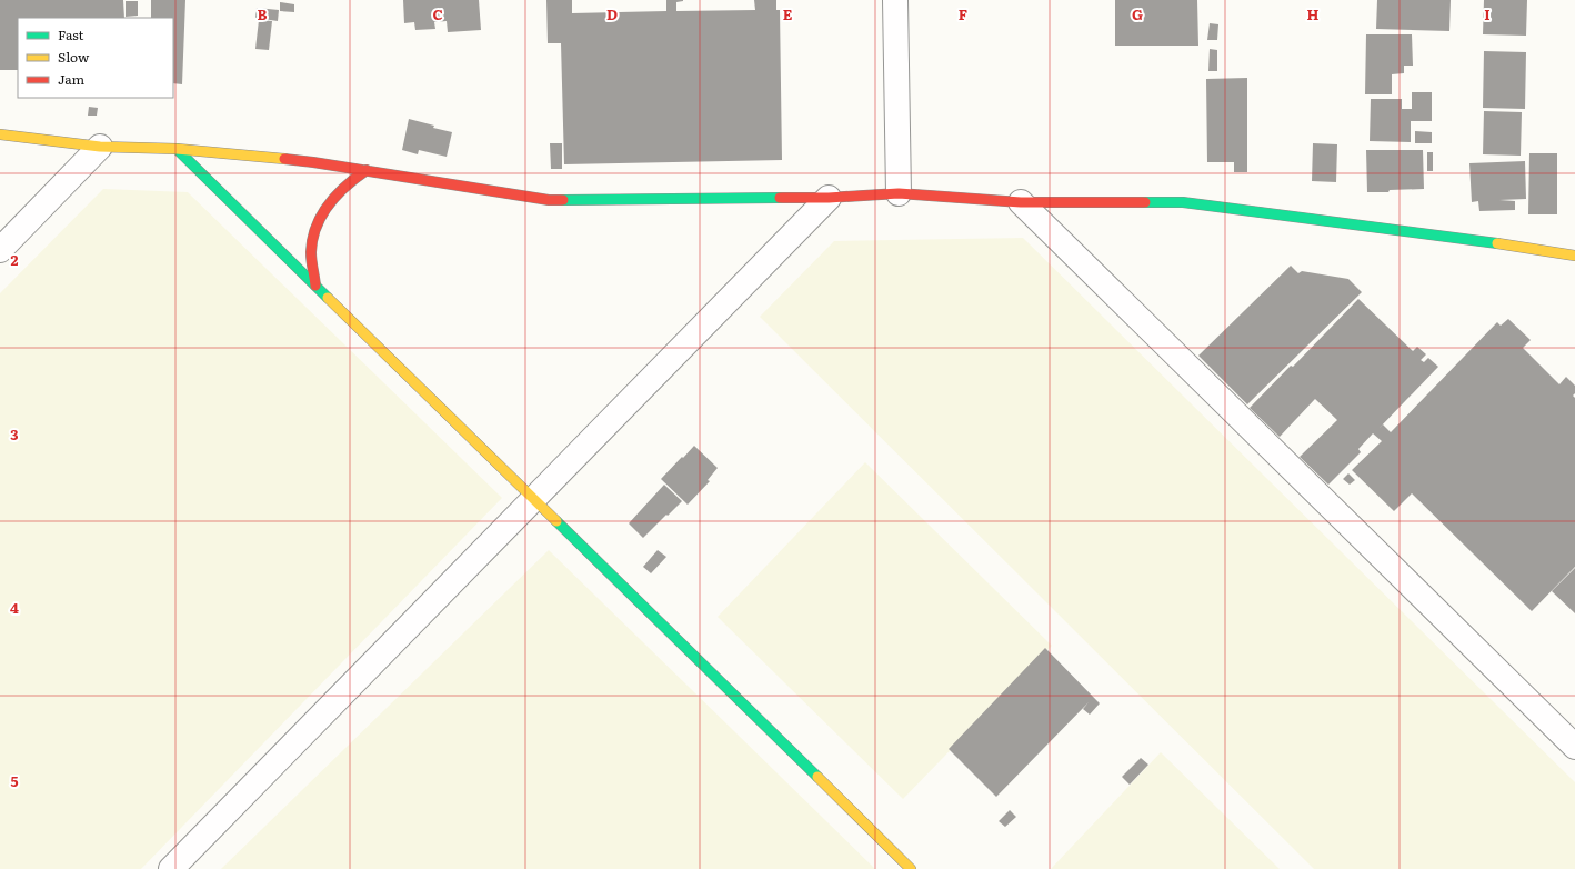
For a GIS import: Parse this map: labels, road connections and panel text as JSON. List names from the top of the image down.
{
  "legend": ["Fast", "Slow", "Jam"],
  "grid": {
    "columns": [
      "B",
      "C",
      "D",
      "E",
      "F",
      "G",
      "H",
      "I"
    ],
    "rows": [
      "2",
      "3",
      "4",
      "5"
    ]
  }
}
